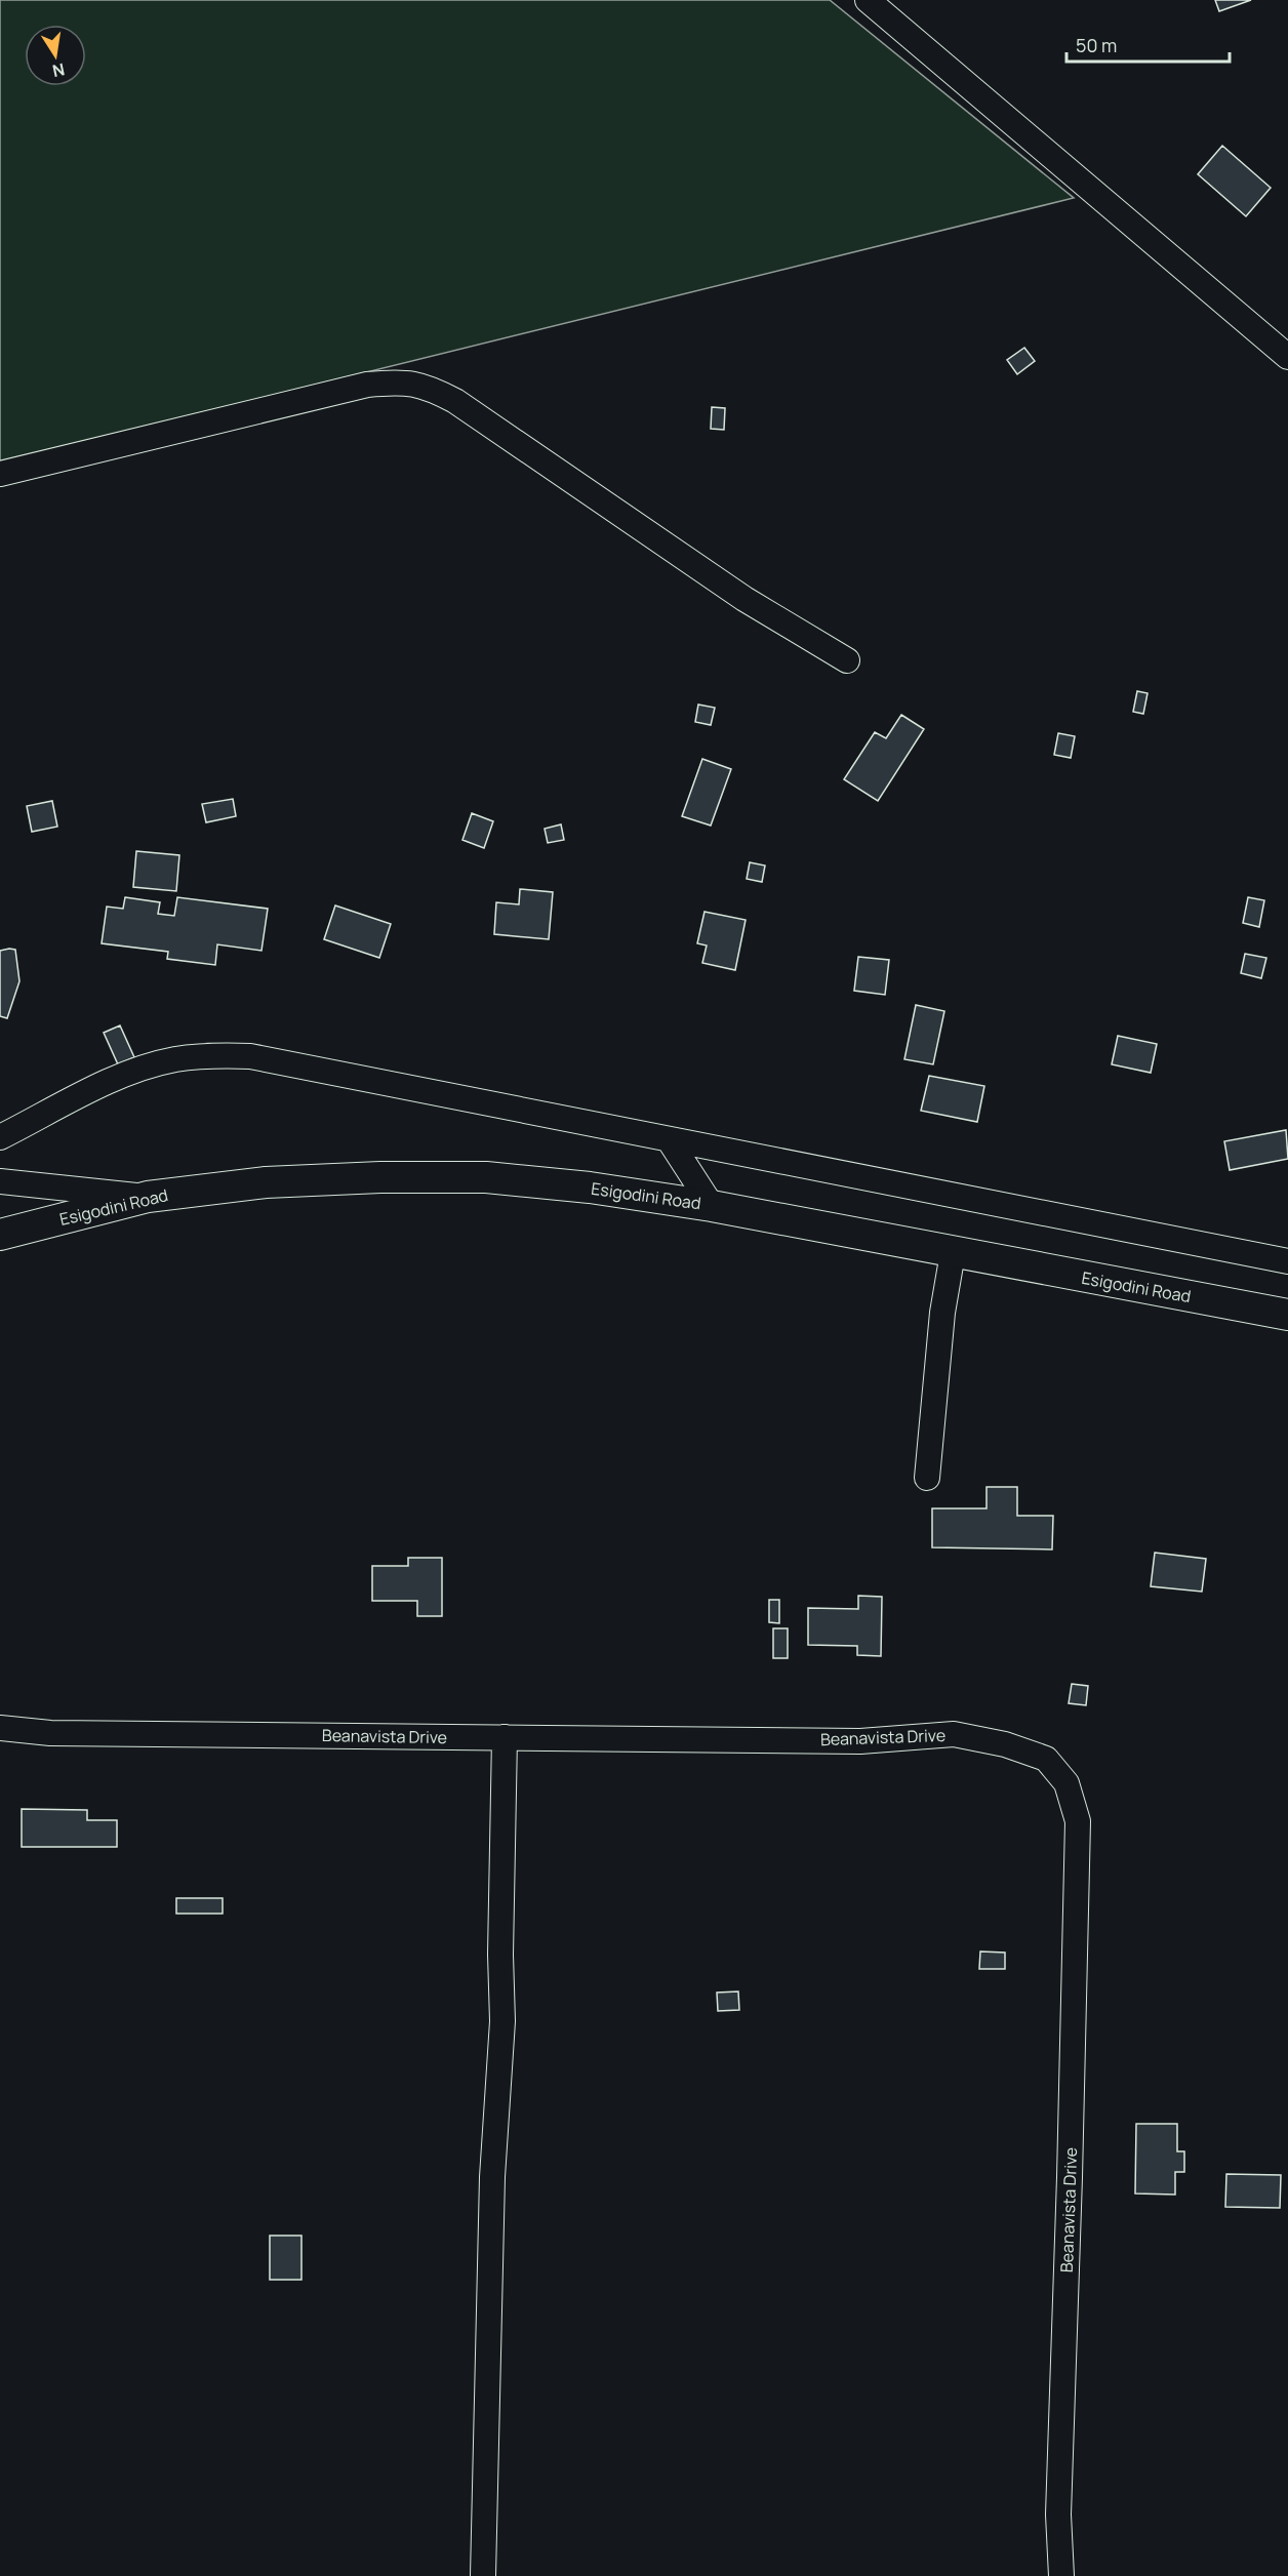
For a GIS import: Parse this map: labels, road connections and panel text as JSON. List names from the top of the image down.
{
  "streets": {
    "main road": ["Esigodini Road"],
    "street": ["Beanavista Drive"]
  },
  "scale_bar": "50 m",
  "north": "bottom"
}
